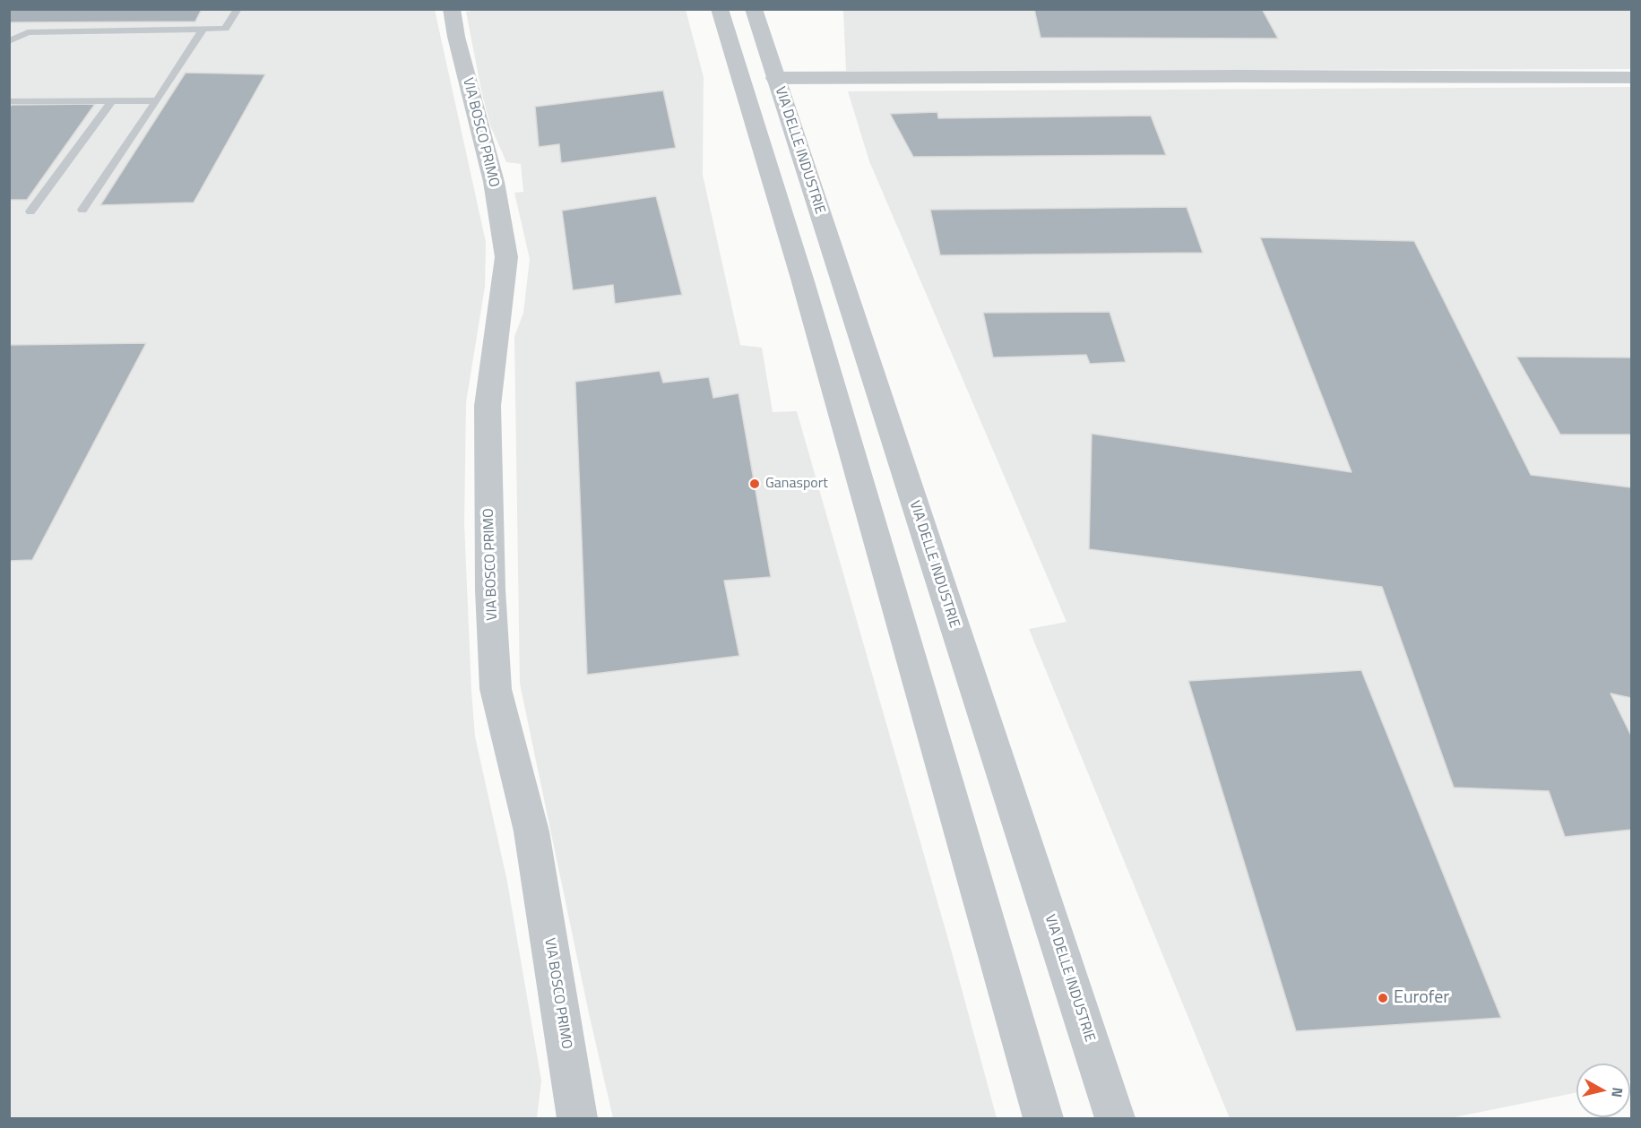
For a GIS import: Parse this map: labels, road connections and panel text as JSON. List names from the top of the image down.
{
  "streets": {
    "street": ["VIA BOSCO PRIMO", "VIA DELLE INDUSTRIE"]
  },
  "places": ["Ganasport", "Eurofer"],
  "north": "right"
}
